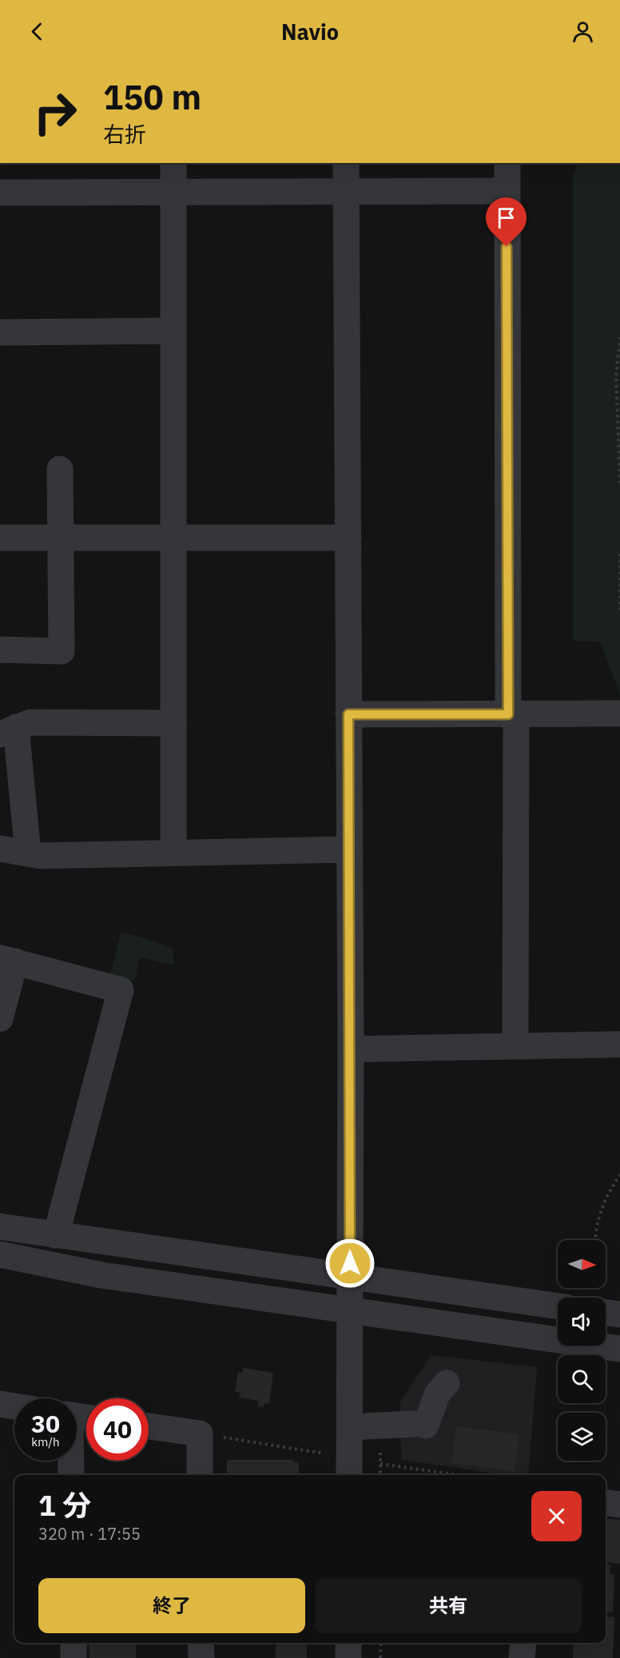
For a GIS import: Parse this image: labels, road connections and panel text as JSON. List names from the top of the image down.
{
  "north": "right",
  "page": {
    "header": "Navio",
    "turn": ["150 m", "右折"],
    "speed": "30 km/h",
    "limit": "40",
    "heading": ["1 分", "320 m · 17:55"],
    "buttons": ["終了", "共有"]
  }
}
